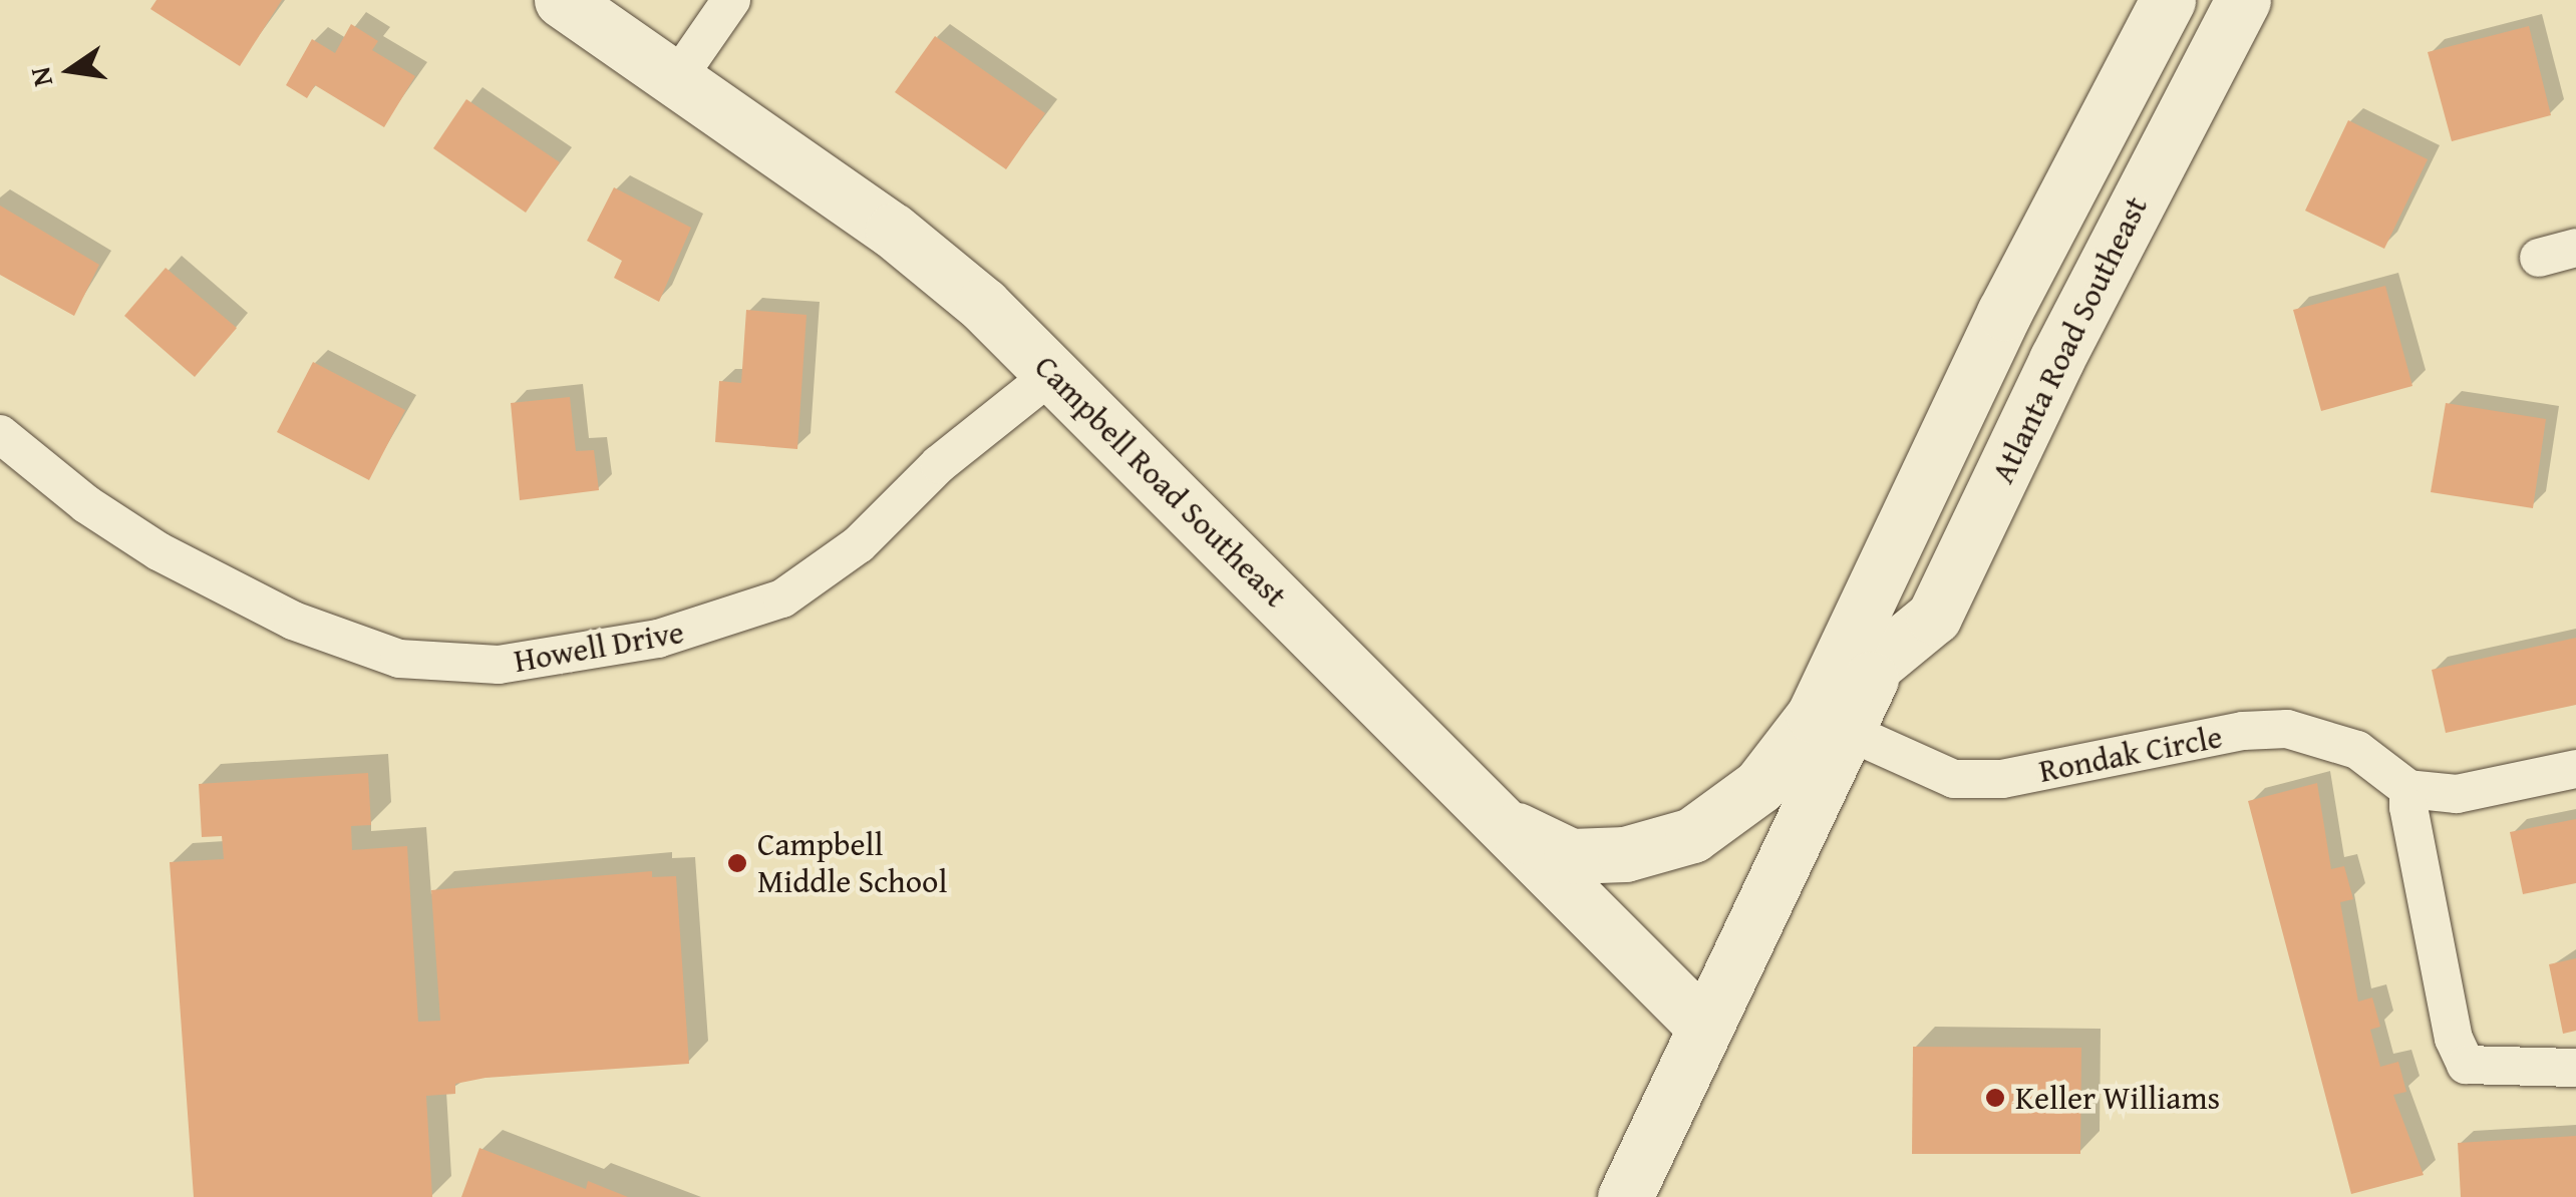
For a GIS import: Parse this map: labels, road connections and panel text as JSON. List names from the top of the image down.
{
  "streets": {
    "main road": ["Atlanta Road Southeast", "Campbell Road Southeast"],
    "street": ["Howell Drive", "Rondak Circle"]
  },
  "crossings": [
    ["Atlanta Road Southeast", "Campbell Road Southeast"],
    ["Atlanta Road Southeast", "Rondak Circle"],
    ["Campbell Road Southeast", "Howell Drive"]
  ],
  "places": ["Campbell Middle School", "Keller Williams"],
  "north": "left"
}
